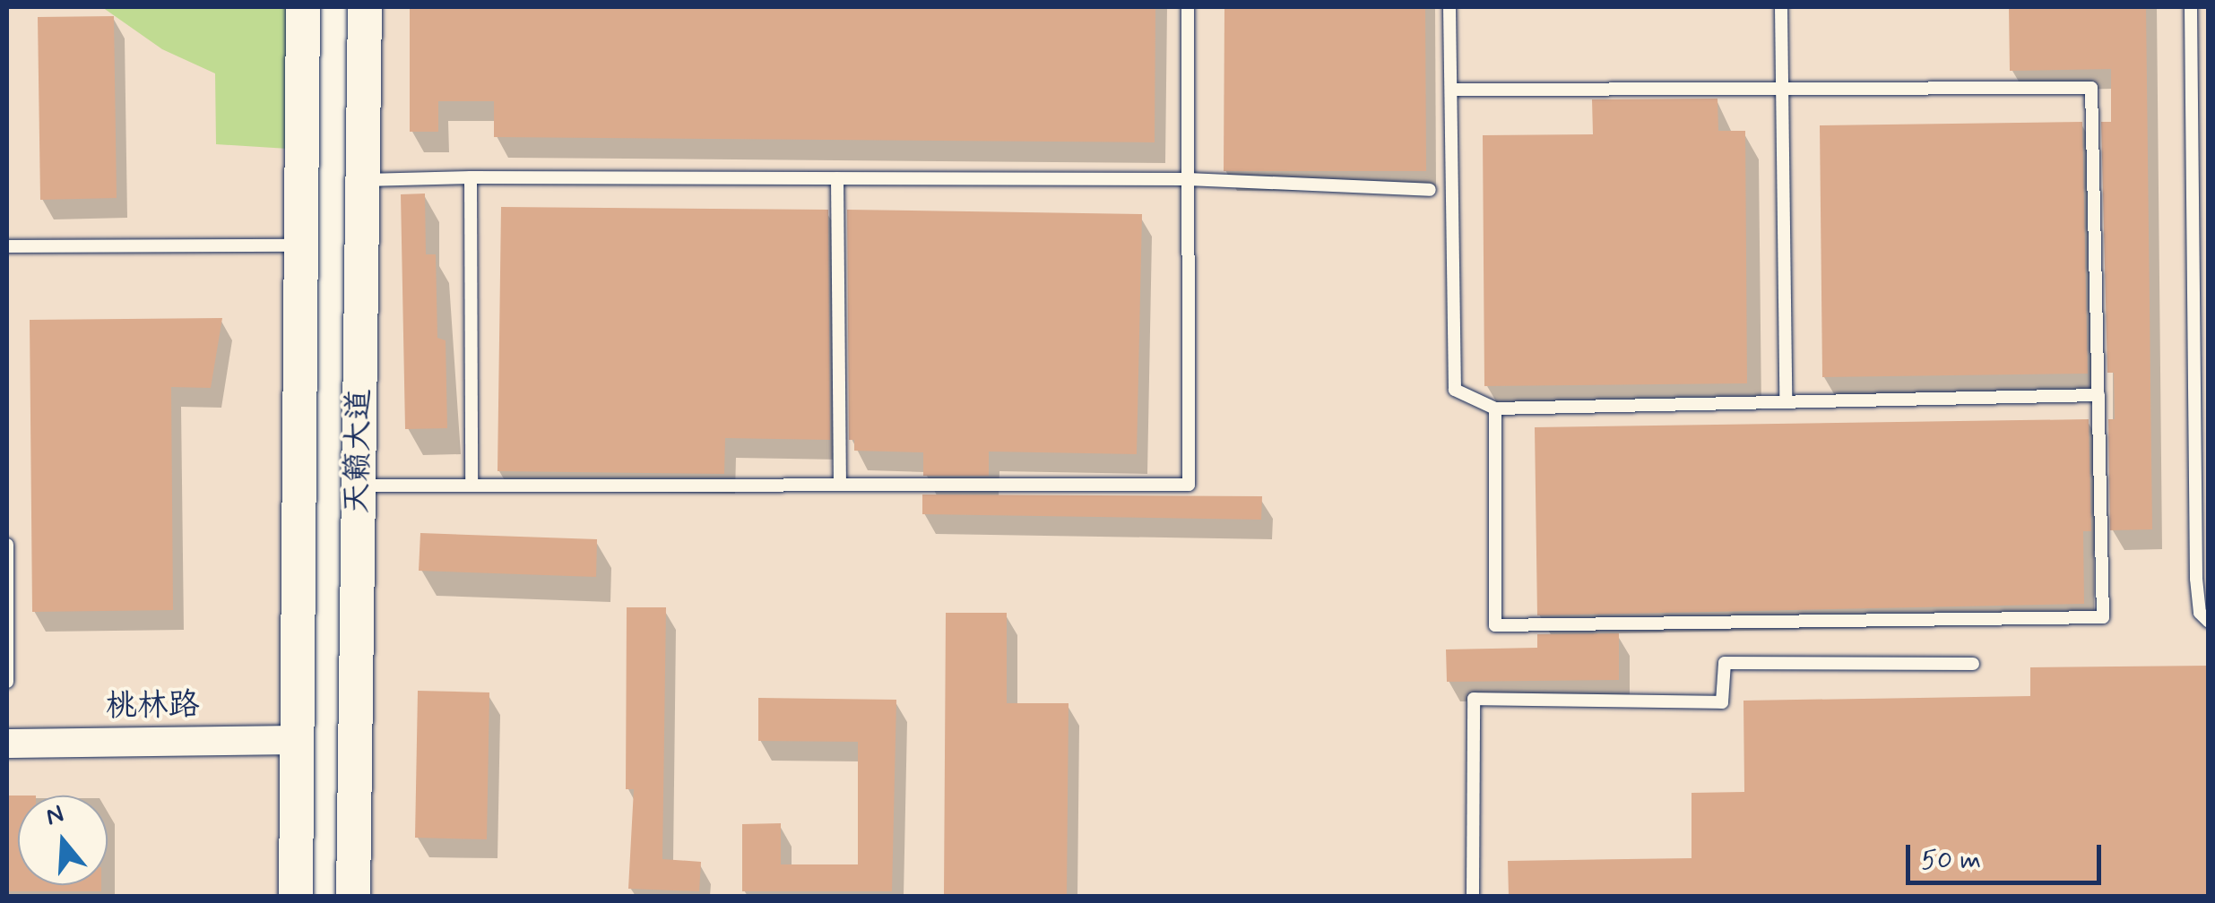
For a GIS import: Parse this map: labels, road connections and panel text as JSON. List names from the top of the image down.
{
  "streets": {
    "main road": ["天籁大道"],
    "street": ["桃林路"]
  },
  "crossings": [
    ["天籁大道", "桃林路"]
  ],
  "scale_bar": "50 m",
  "north": "top"
}
